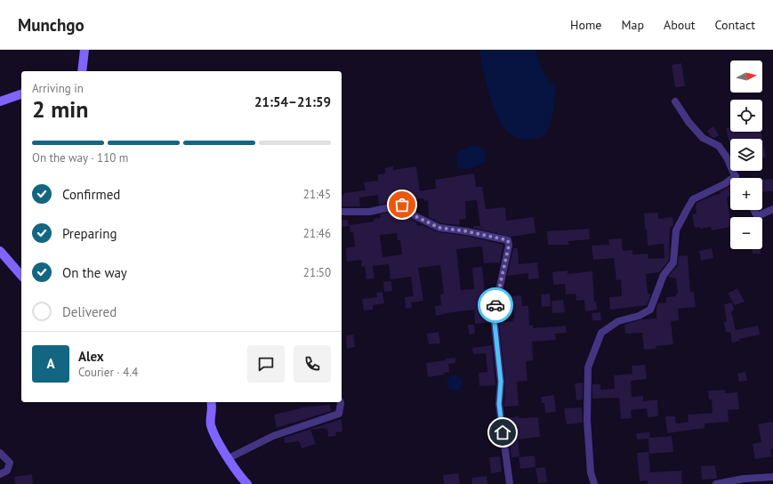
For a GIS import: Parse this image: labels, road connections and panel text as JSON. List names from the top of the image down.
{
  "north": "right",
  "page": {
    "header": "Munchgo",
    "nav": [
      "Home",
      "Map",
      "About",
      "Contact"
    ],
    "map_buttons": ["+", "−"],
    "heading": ["2 min", "Arriving in", "21:54–21:59"],
    "panel": ["Alex", "Courier · 4.4"],
    "bar": "On the way · 110 m",
    "list": [
      ["Confirmed", "21:45"],
      ["Preparing", "21:46"],
      ["On the way", "21:50"],
      "Delivered"
    ],
    "round": "A"
  }
}
